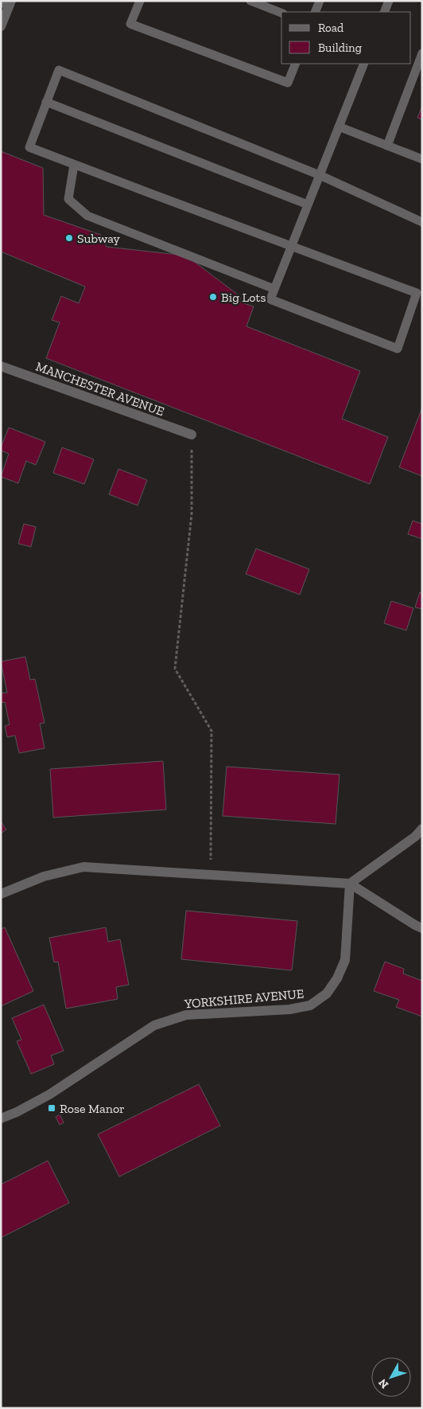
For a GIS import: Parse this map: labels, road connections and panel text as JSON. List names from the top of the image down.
{
  "streets": {
    "street": ["MANCHESTER AVENUE", "YORKSHIRE AVENUE"]
  },
  "places": {
    "other": ["Subway", "Big Lots"],
    "transit": ["Rose Manor"]
  },
  "legend": ["Road", "Building"],
  "north": "bottom left"
}
